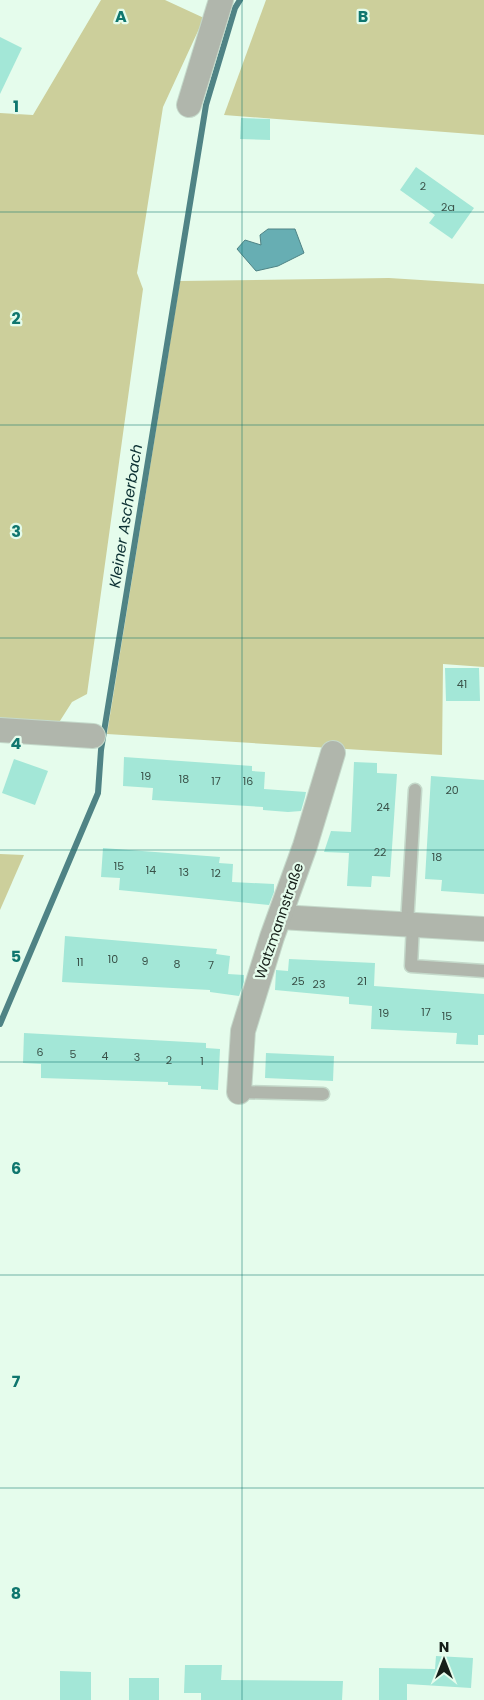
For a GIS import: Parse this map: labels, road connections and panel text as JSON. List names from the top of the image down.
{
  "streets": {
    "street": ["Watzmannstraße"]
  },
  "water": ["Kleiner Ascherbach"],
  "house_numbers": [
    "2",
    "2a",
    "41",
    "19",
    "18",
    "17",
    "16",
    "20",
    "24",
    "22",
    "18",
    "15",
    "14",
    "13",
    "12",
    "10",
    "9",
    "11",
    "8",
    "7",
    "25",
    "21",
    "23",
    "17",
    "19",
    "15",
    "6",
    "5",
    "4",
    "3",
    "2",
    "1"
  ],
  "north": "top",
  "grid": {
    "columns": ["A", "B"],
    "rows": [
      "1",
      "2",
      "3",
      "4",
      "5",
      "6",
      "7",
      "8"
    ]
  }
}
